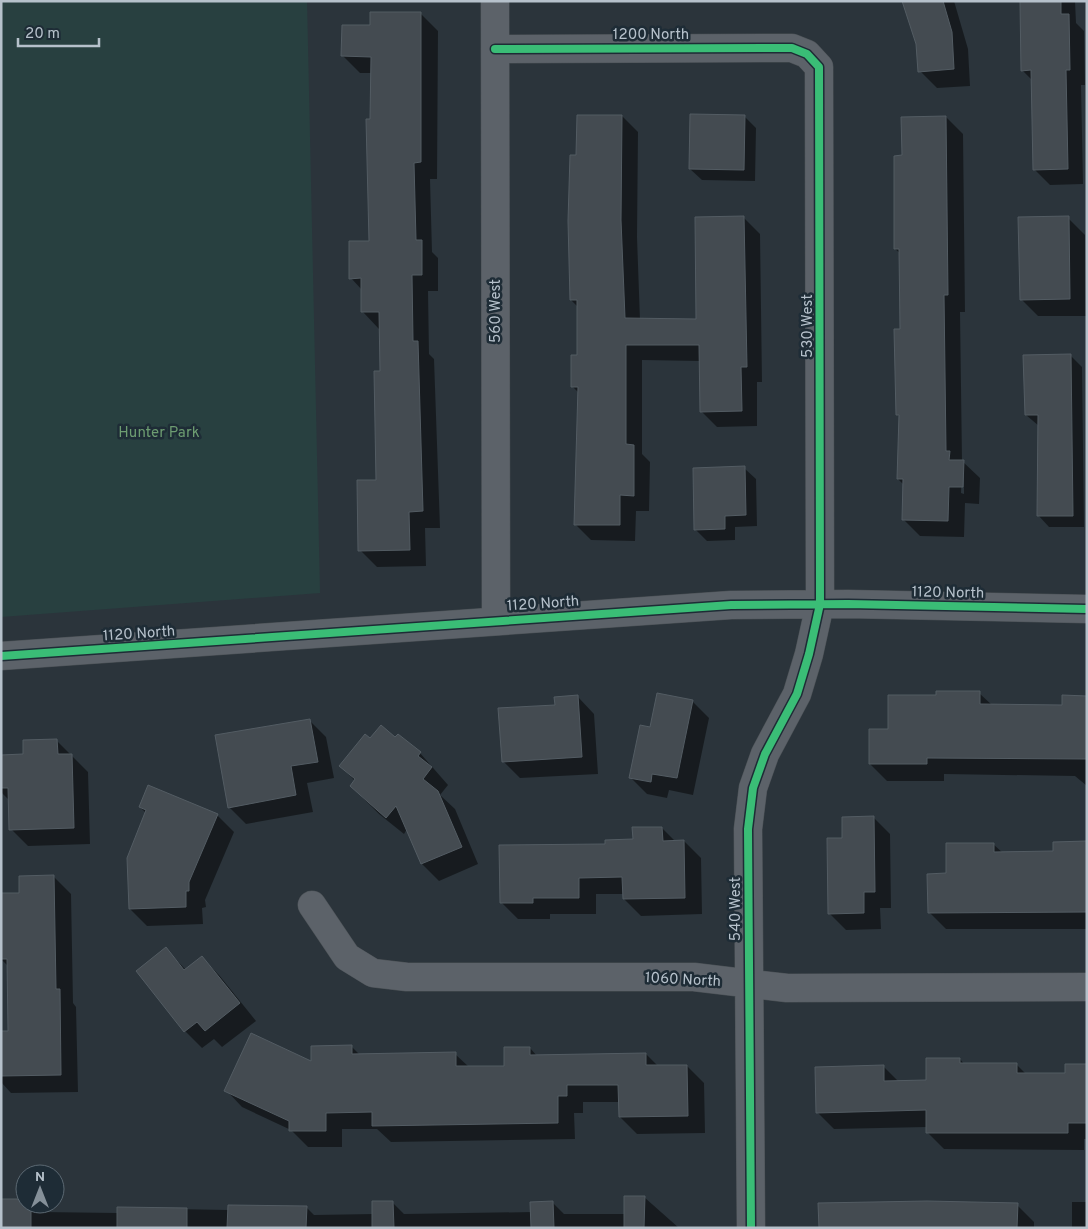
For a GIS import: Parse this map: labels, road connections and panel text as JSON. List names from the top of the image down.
{
  "streets": {
    "street": [
      "1200 North",
      "560 West",
      "530 West",
      "1120 North",
      "540 West",
      "1060 North"
    ]
  },
  "crossings": [
    ["1200 North", "560 West"],
    ["1200 North", "530 West"],
    ["560 West", "1120 North"],
    ["530 West", "1120 North"],
    ["530 West", "540 West"],
    ["1120 North", "540 West"],
    ["540 West", "1060 North"]
  ],
  "parks": ["Hunter Park"],
  "scale_bar": "20 m",
  "north": "top"
}
